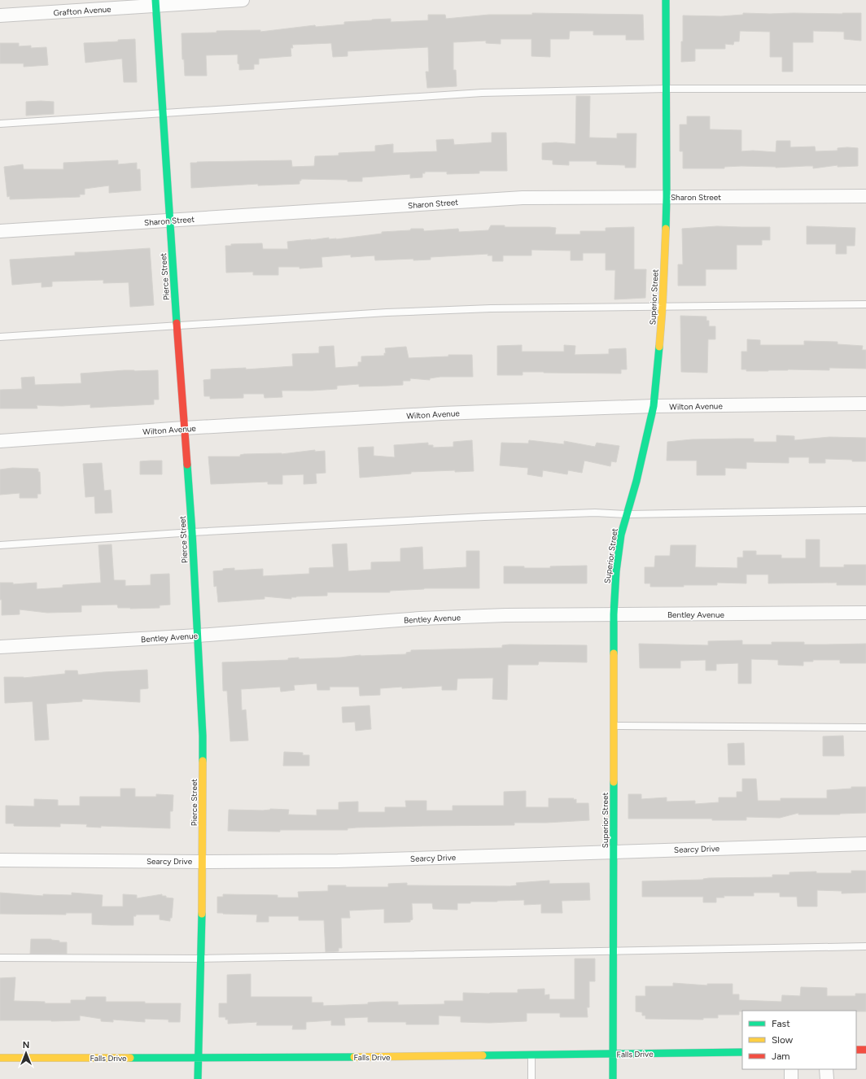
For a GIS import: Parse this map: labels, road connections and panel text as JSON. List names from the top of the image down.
{
  "streets": {
    "street": [
      "Grafton Avenue",
      "Sharon Street",
      "Pierce Street",
      "Superior Street",
      "Wilton Avenue",
      "Bentley Avenue",
      "Searcy Drive",
      "Falls Drive"
    ]
  },
  "crossings": [
    ["Grafton Avenue", "Pierce Street"],
    ["Sharon Street", "Pierce Street"],
    ["Sharon Street", "Superior Street"],
    ["Pierce Street", "Wilton Avenue"],
    ["Pierce Street", "Bentley Avenue"],
    ["Pierce Street", "Searcy Drive"],
    ["Pierce Street", "Falls Drive"],
    ["Superior Street", "Wilton Avenue"],
    ["Superior Street", "Bentley Avenue"],
    ["Superior Street", "Searcy Drive"],
    ["Superior Street", "Falls Drive"]
  ],
  "legend": ["Fast", "Slow", "Jam"],
  "north": "top"
}
